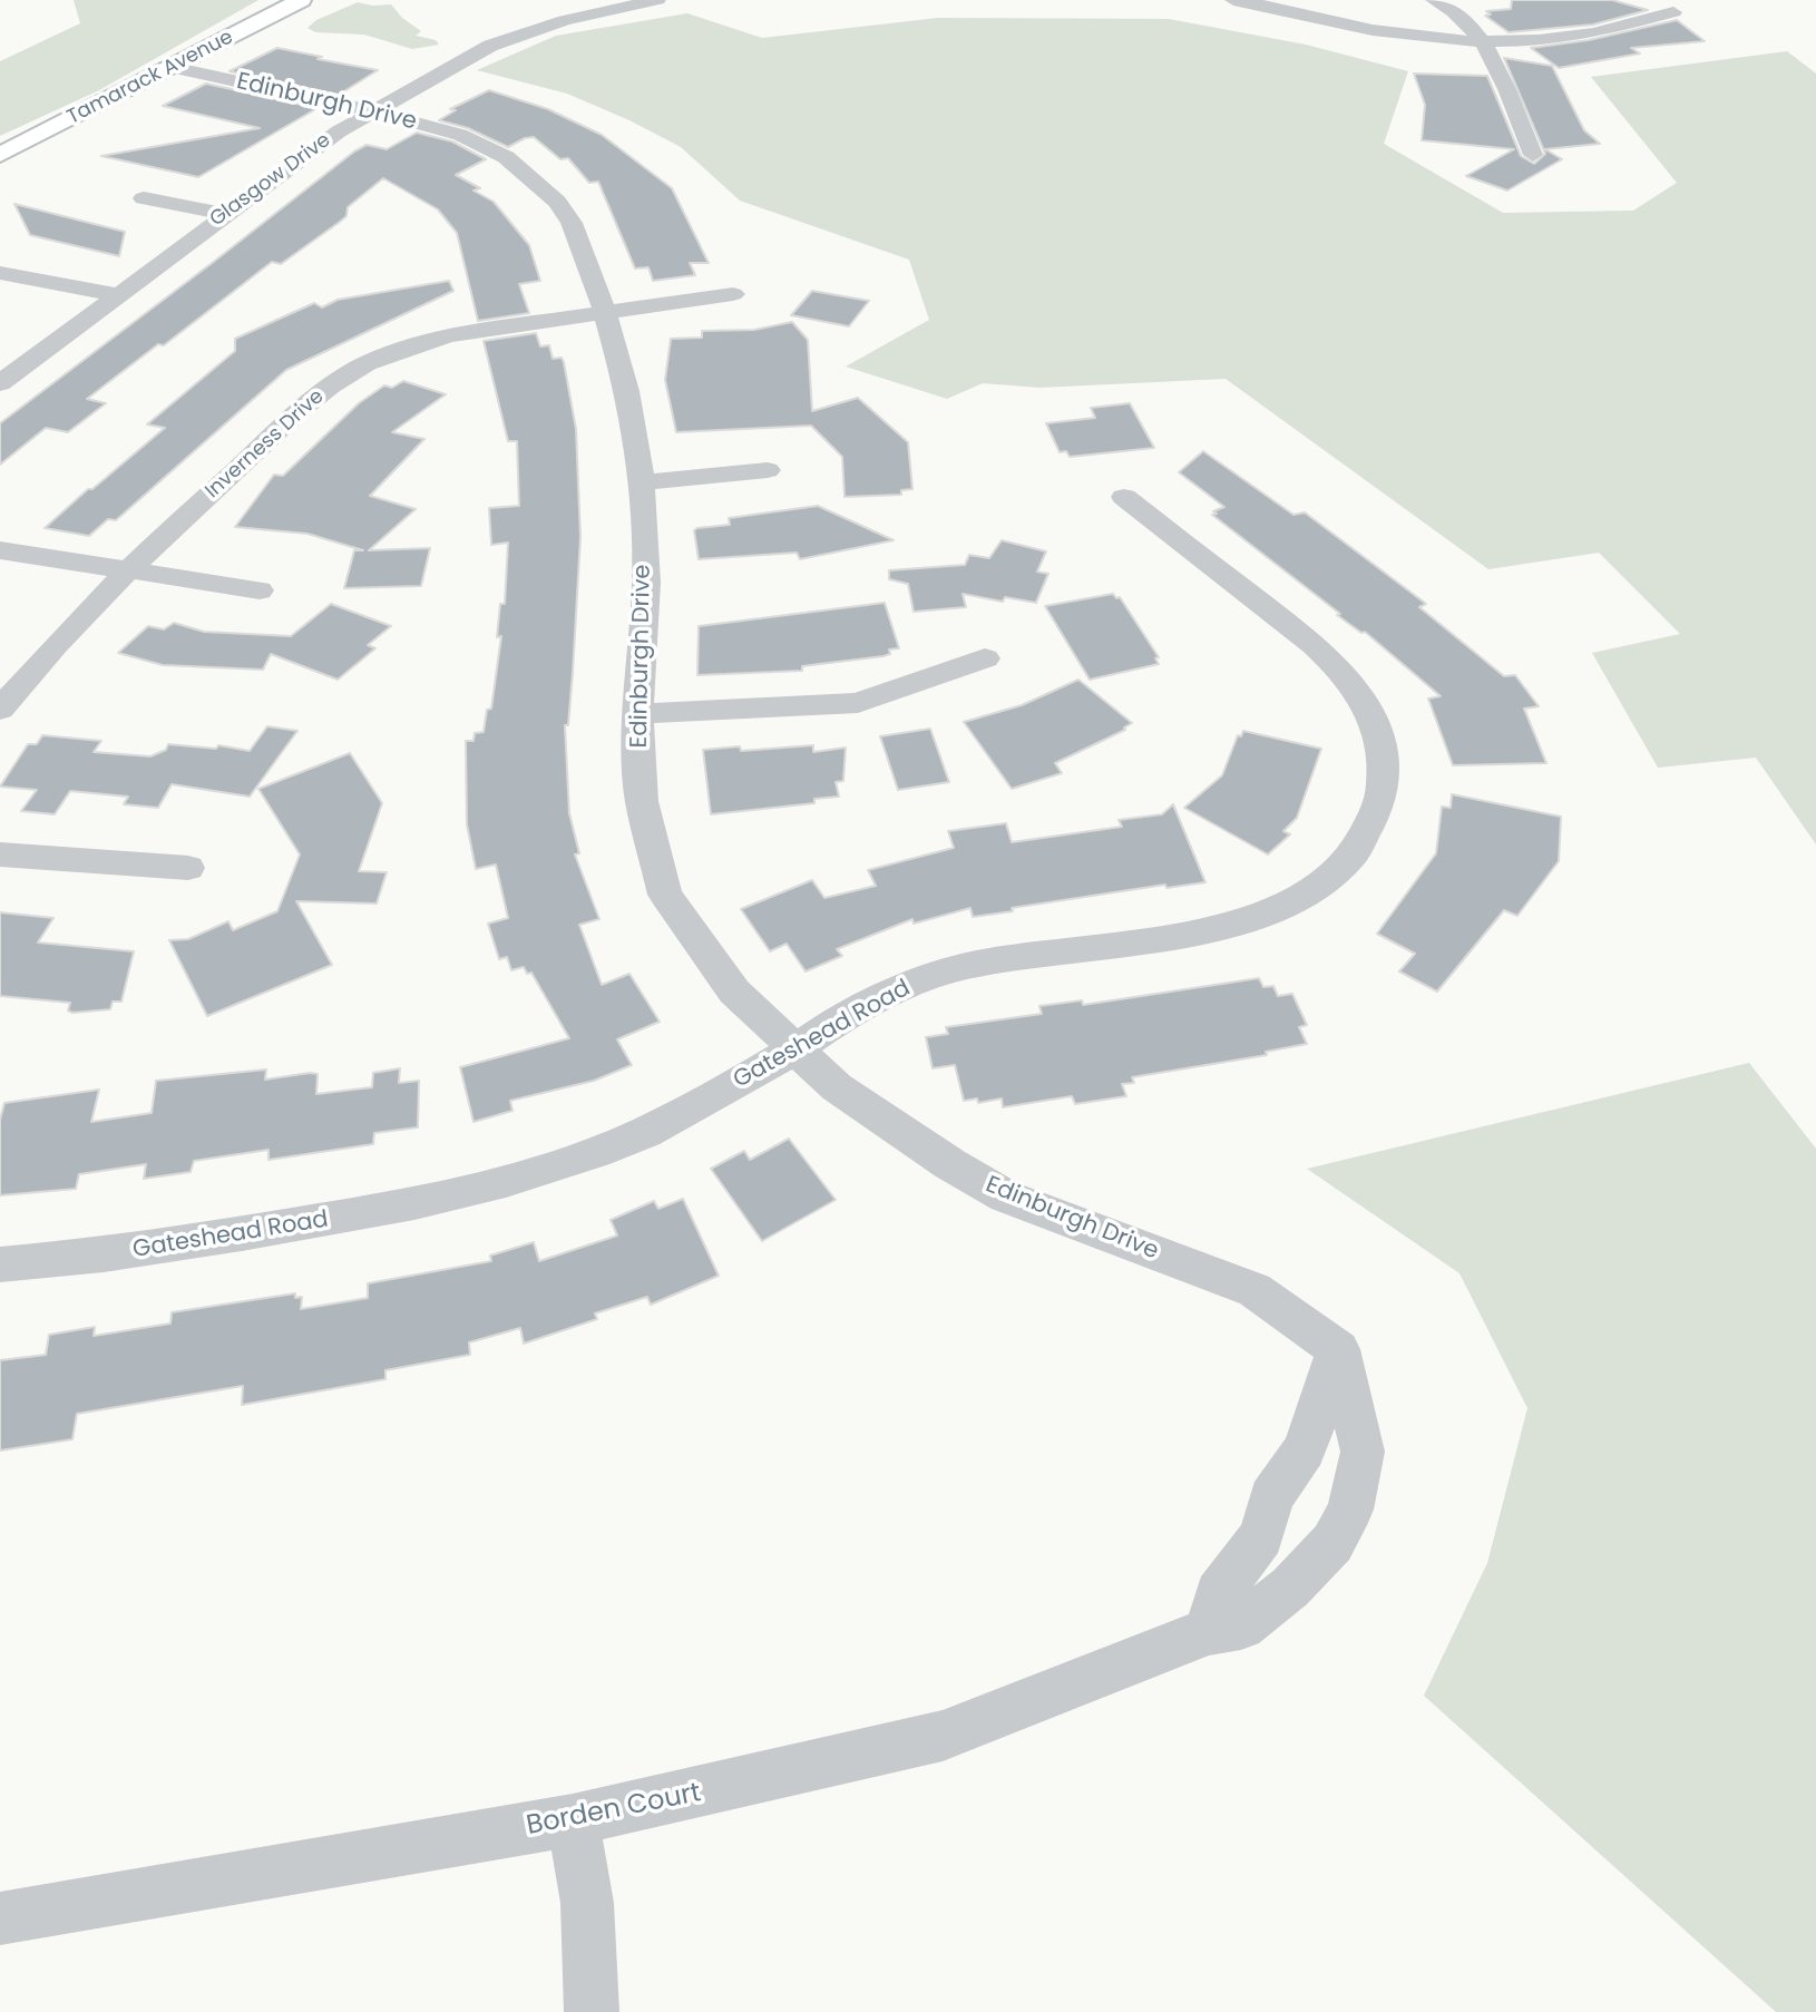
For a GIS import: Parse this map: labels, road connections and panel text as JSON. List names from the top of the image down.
{
  "streets": {
    "main road": ["Tamarack Avenue"],
    "street": [
      "Edinburgh Drive",
      "Glasgow Drive",
      "Inverness Drive",
      "Gateshead Road",
      "Borden Court"
    ]
  },
  "crossings": [
    ["Tamarack Avenue", "Edinburgh Drive"],
    ["Edinburgh Drive", "Glasgow Drive"],
    ["Edinburgh Drive", "Inverness Drive"],
    ["Edinburgh Drive", "Gateshead Road"],
    ["Edinburgh Drive", "Borden Court"]
  ]
}
